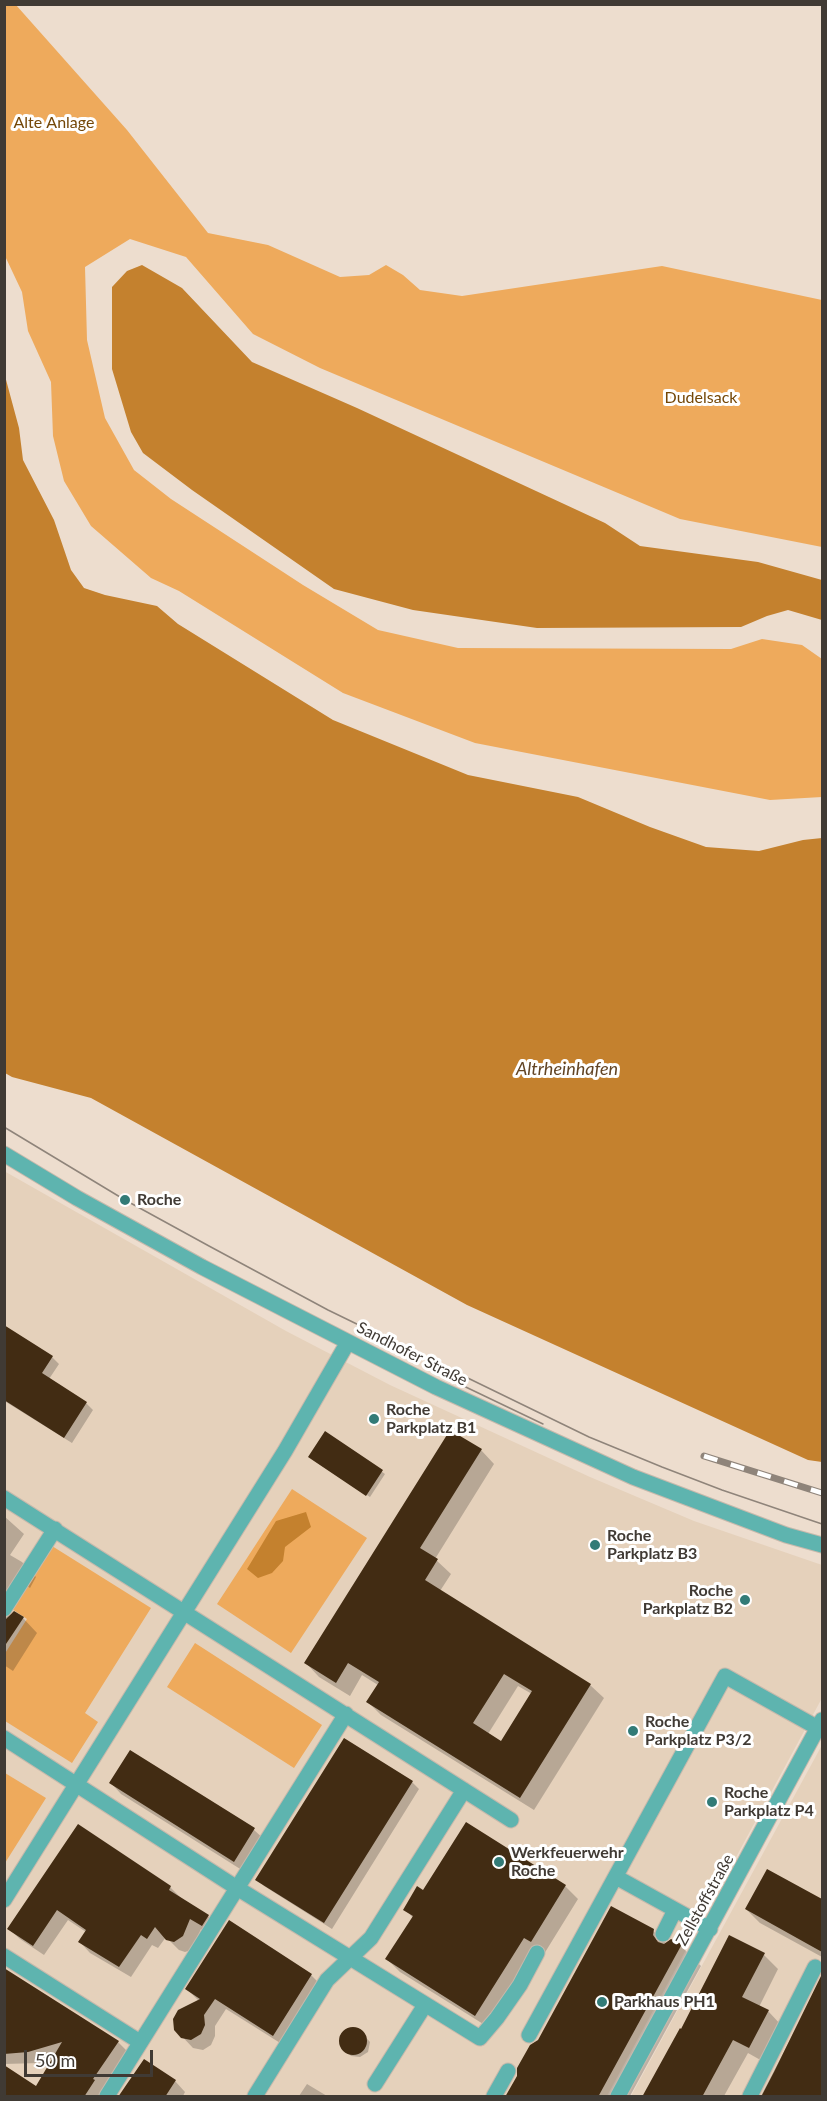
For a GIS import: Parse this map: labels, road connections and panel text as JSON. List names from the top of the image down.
{
  "streets": {
    "street": ["Sandhofer Straße", "Zellstoffstraße"]
  },
  "water": ["Altrheinhafen"],
  "parks": ["Alte Anlage", "Dudelsack"],
  "places": [
    "Roche",
    "Roche Parkplatz B1",
    "Roche Parkplatz B3",
    "Roche Parkplatz B2",
    "Roche Parkplatz P3/2",
    "Roche Parkplatz P4",
    "Werkfeuerwehr Roche",
    "Parkhaus PH1"
  ],
  "scale_bar": "50 m"
}
